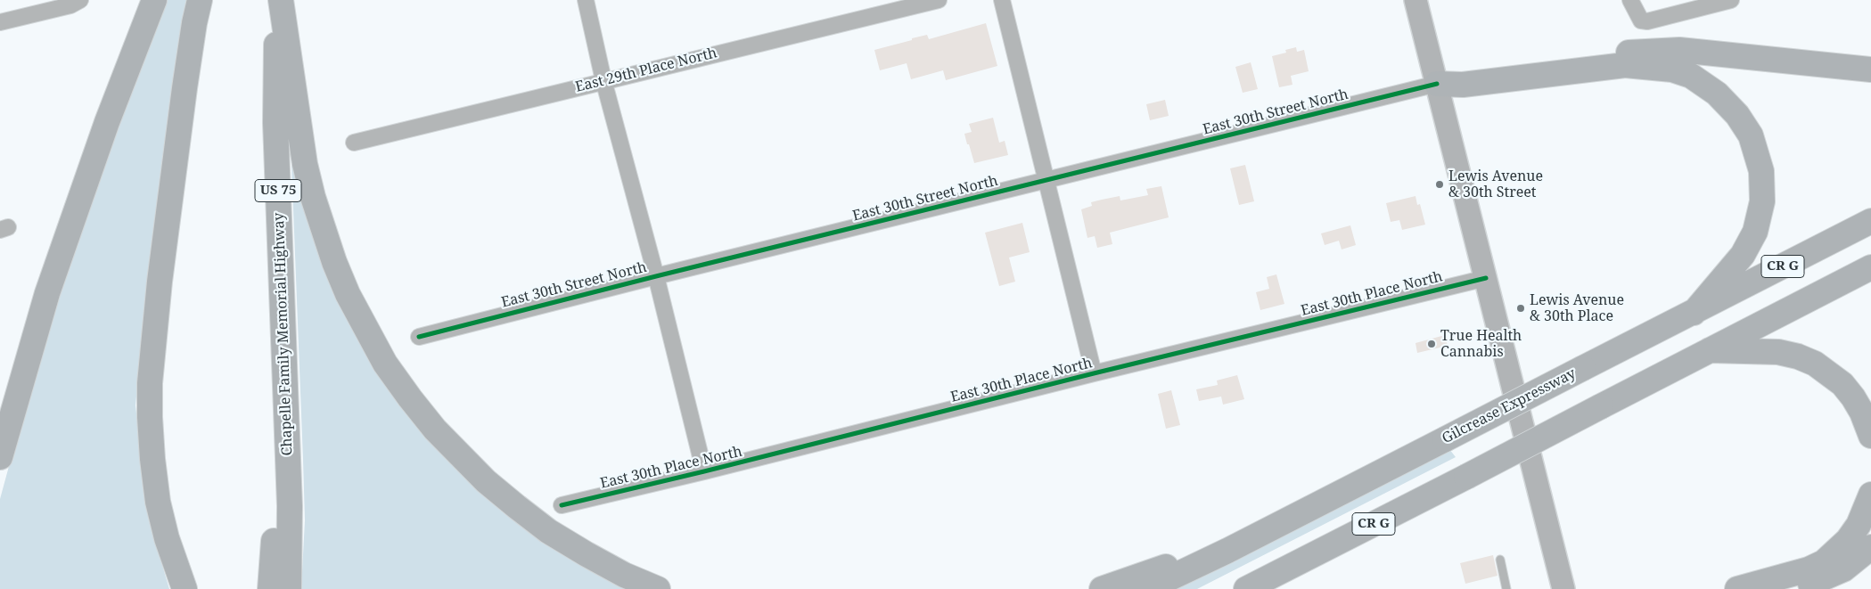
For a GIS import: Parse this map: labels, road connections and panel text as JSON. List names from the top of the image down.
{
  "streets": {
    "highway": [
      "US 75",
      "CR G",
      "Chapelle Family Memorial Highway",
      "Gilcrease Expressway"
    ],
    "street": ["East 29th Place North", "East 30th Street North", "East 30th Place North"]
  },
  "places": ["Lewis Avenue & 30th Street", "Lewis Avenue & 30th Place", "True Health Cannabis"]
}
